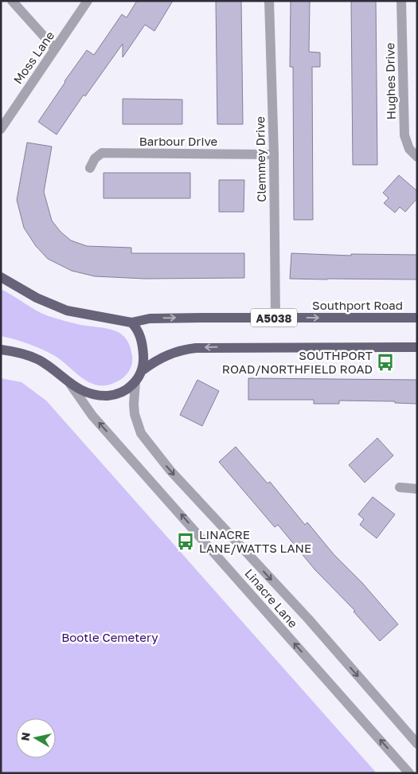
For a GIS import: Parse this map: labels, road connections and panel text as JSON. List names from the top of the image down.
{
  "streets": {
    "main road": ["Southport Road", "A5038"],
    "street": [
      "Moss Lane",
      "Hughes Drive",
      "Barbour Drive",
      "Clemmey Drive",
      "Linacre Lane"
    ]
  },
  "crossings": [
    ["Barbour Drive", "Clemmey Drive"],
    ["Clemmey Drive", "Southport Road"],
    ["Southport Road", "A5038"]
  ],
  "parks": ["Bootle Cemetery"],
  "places": {
    "bus stop": ["SOUTHPORT ROAD/NORTHFIELD ROAD", "LINACRE LANE/WATTS LANE"]
  },
  "north": "left"
}
